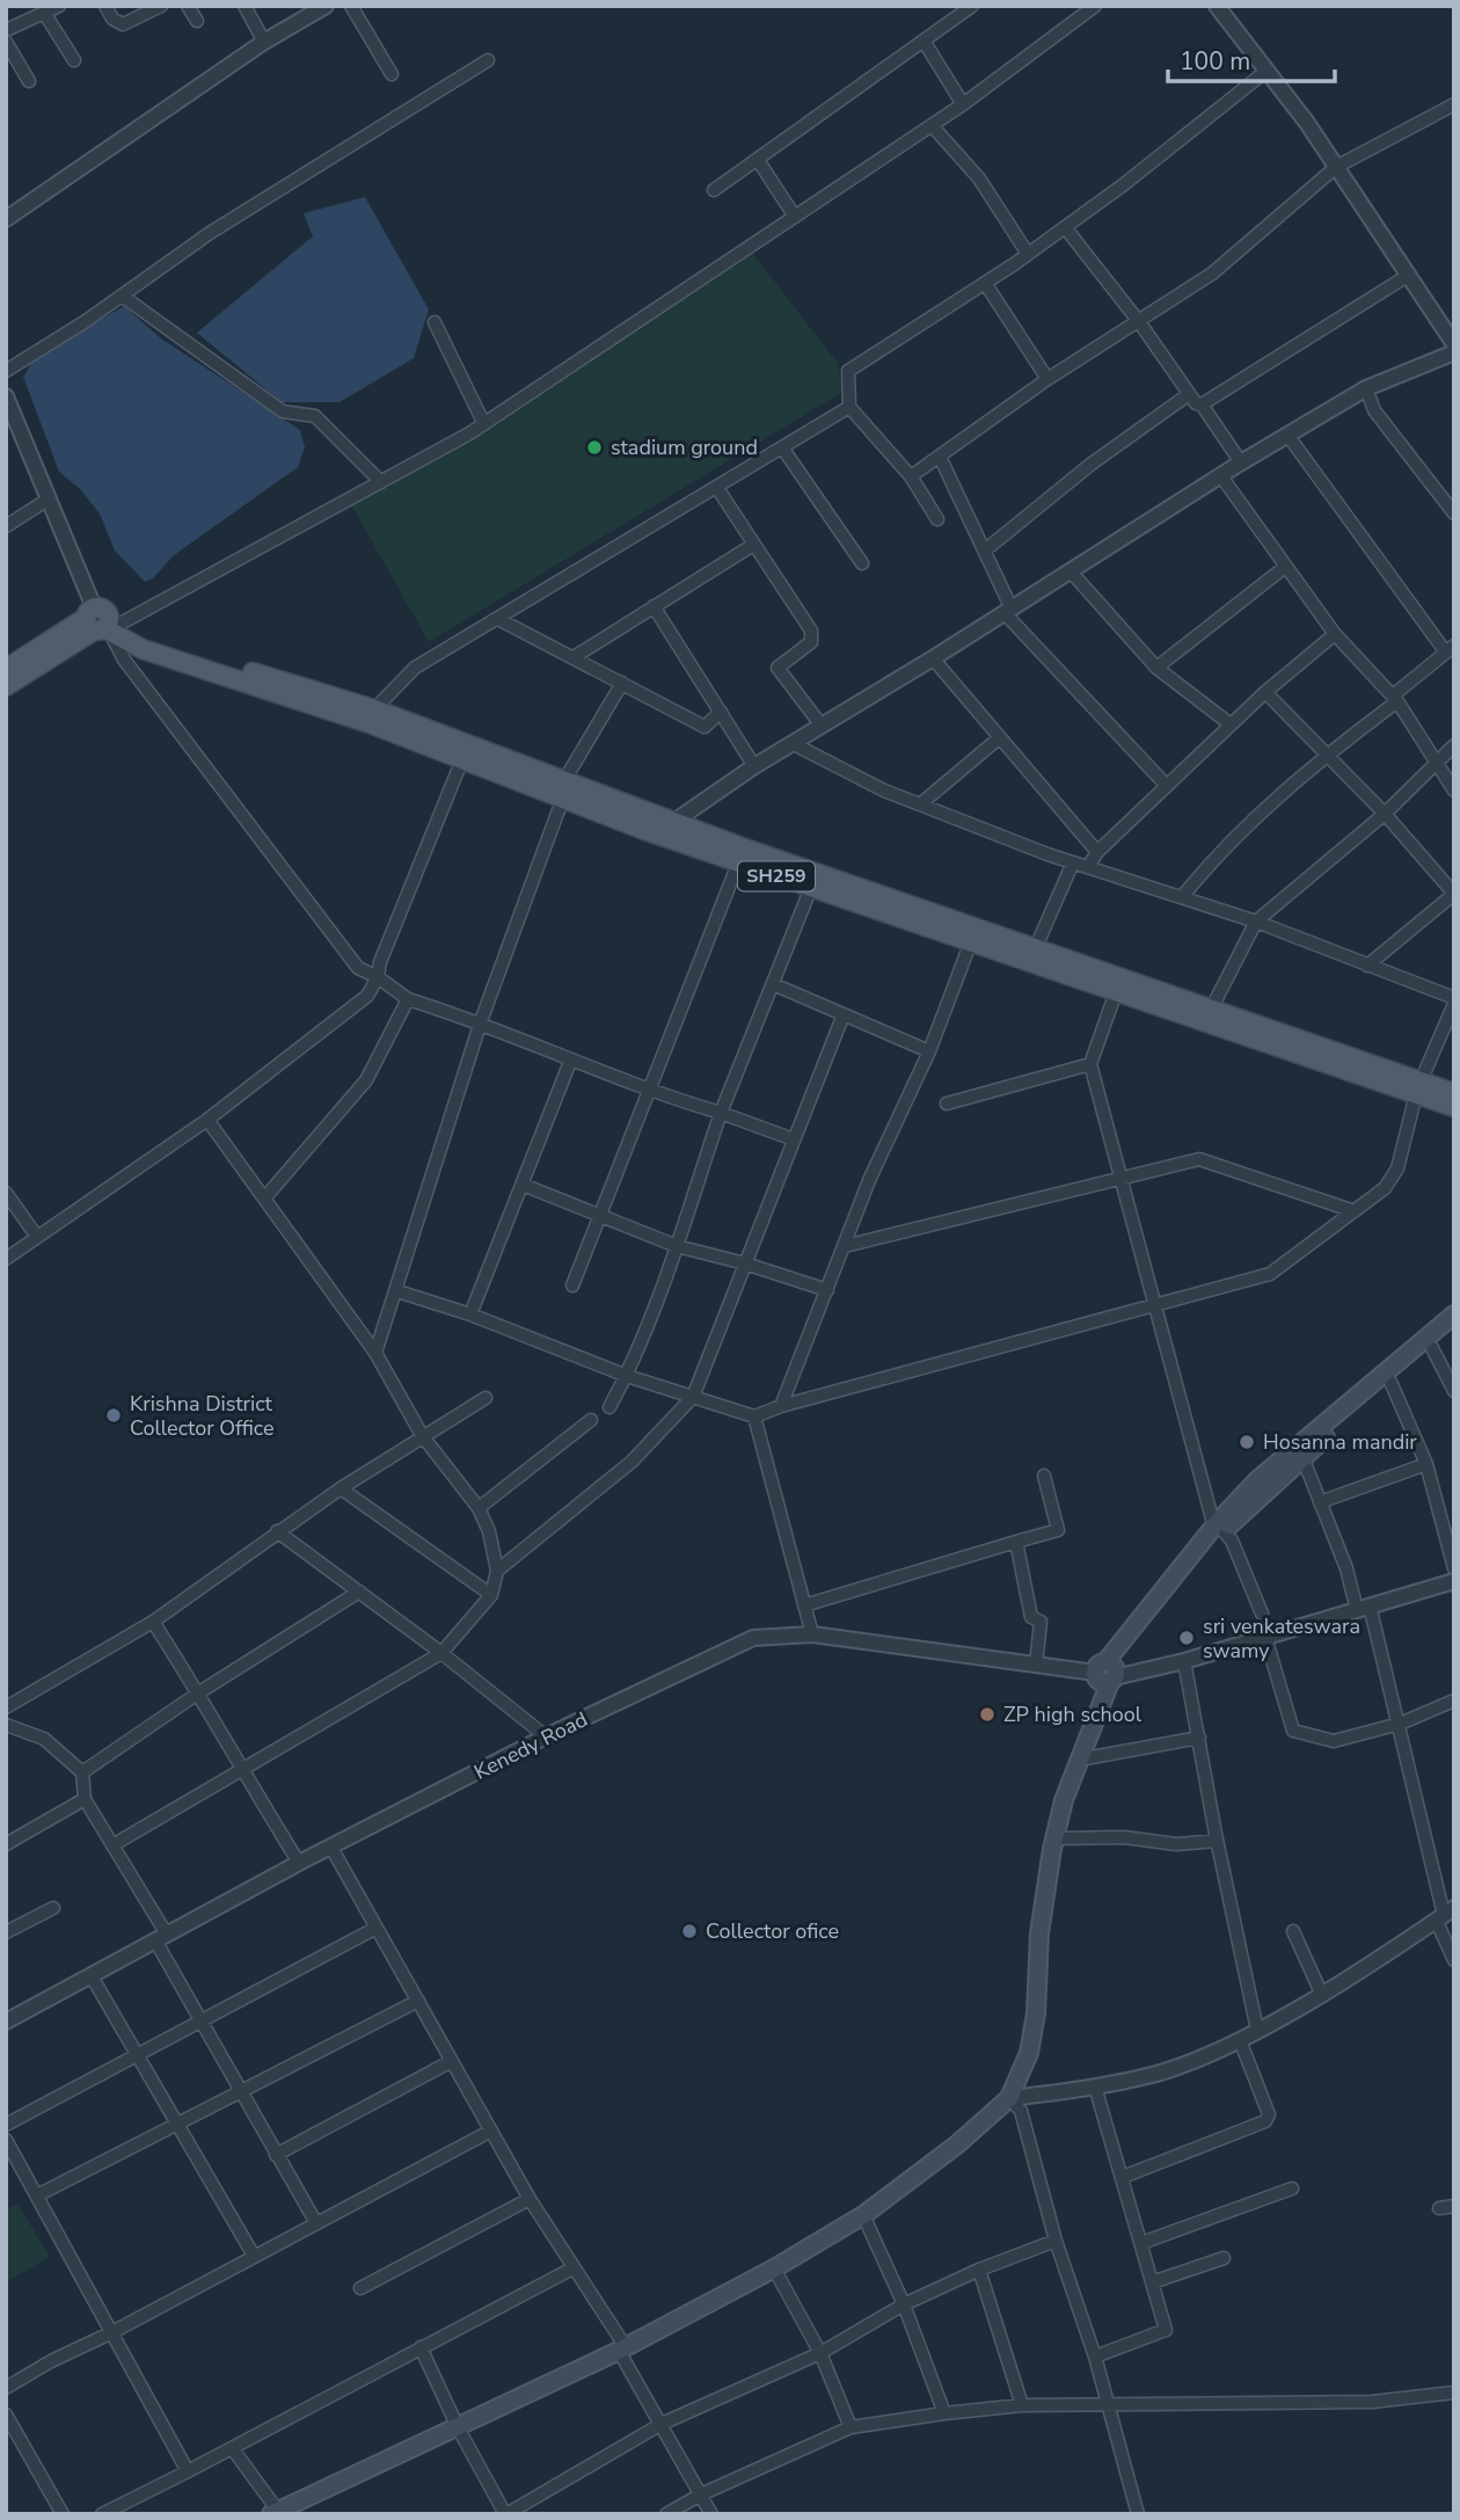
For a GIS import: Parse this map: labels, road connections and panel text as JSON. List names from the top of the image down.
{
  "streets": {
    "main road": ["SH259"],
    "street": ["Kenedy Road"]
  },
  "places": [
    "stadium ground",
    "Krishna District Collector Office",
    "Hosanna mandir",
    "sri venkateswara swamy",
    "ZP high school",
    "Collector ofice"
  ],
  "scale_bar": "100 m"
}
